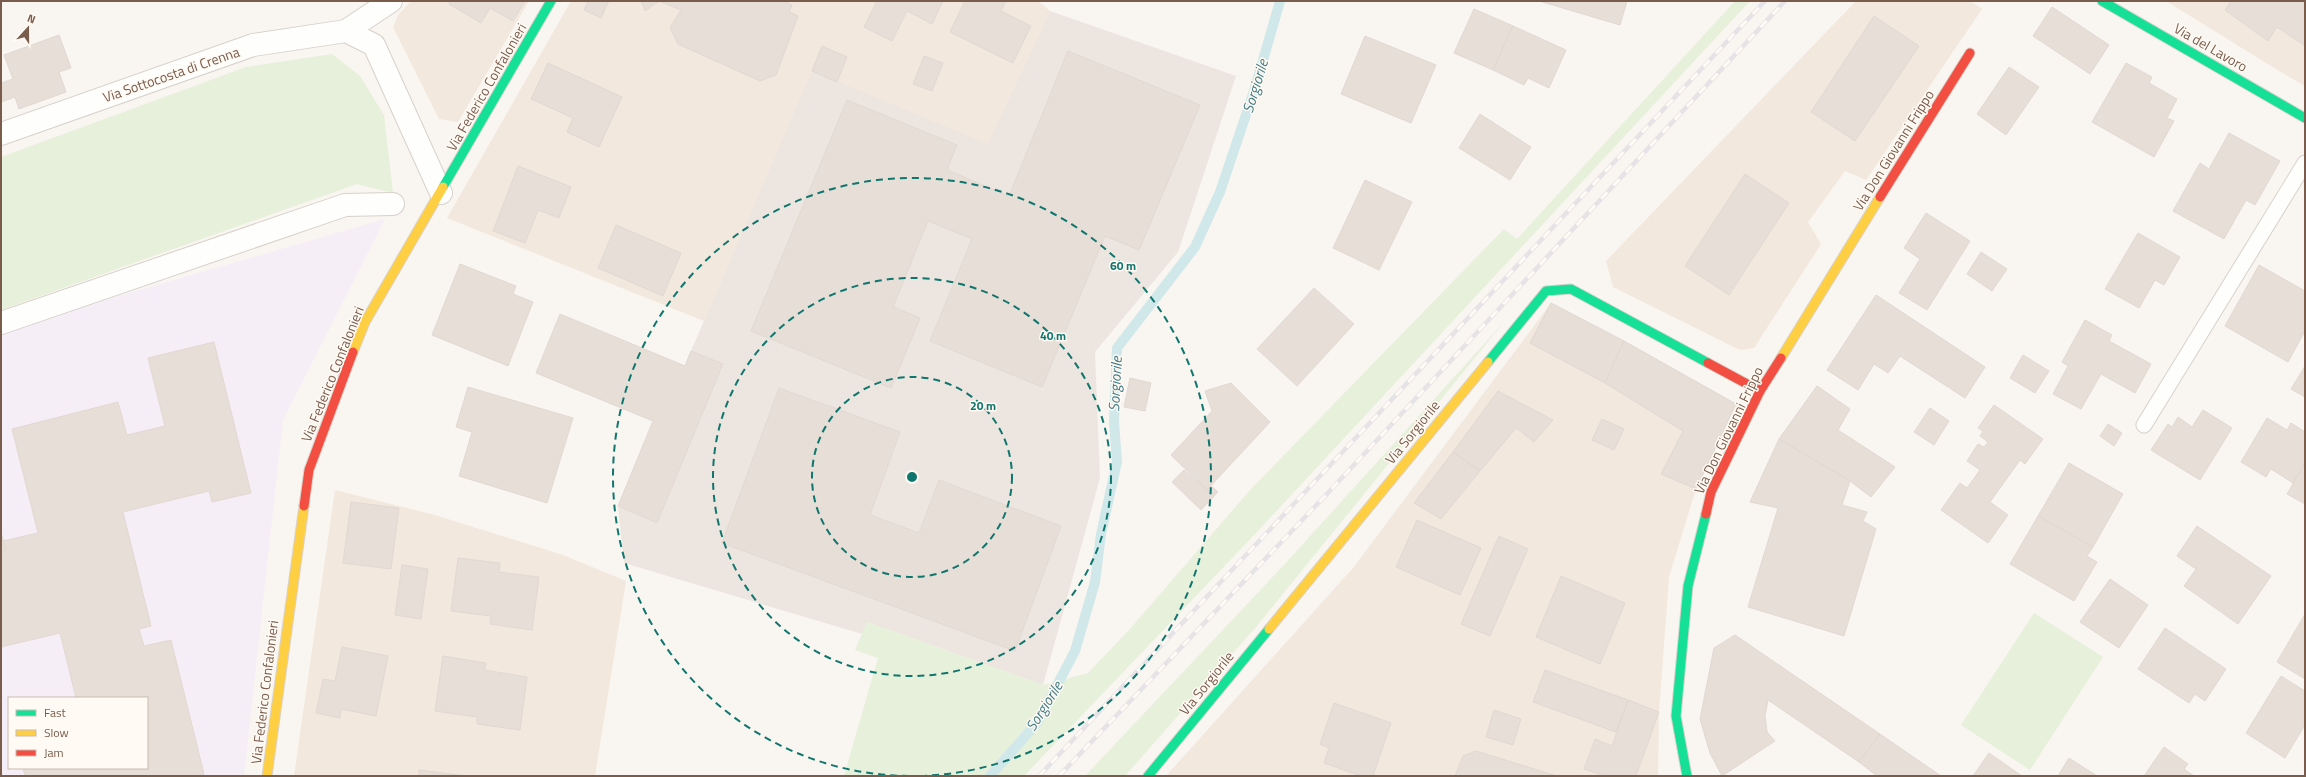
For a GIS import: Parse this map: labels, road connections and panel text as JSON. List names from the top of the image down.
{
  "streets": {
    "street": [
      "Via del Lavoro",
      "Via Sottocosta di Crenna",
      "Via Federico Confalonieri",
      "Via Don Giovanni Frippo",
      "Via Sorgiorile"
    ]
  },
  "crossings": [
    ["Via Don Giovanni Frippo", "Via Sorgiorile"]
  ],
  "water": ["Sorgiorile"],
  "legend": ["Fast", "Slow", "Jam"],
  "north": "top",
  "rings": ["60 m", "40 m", "20 m"]
}
